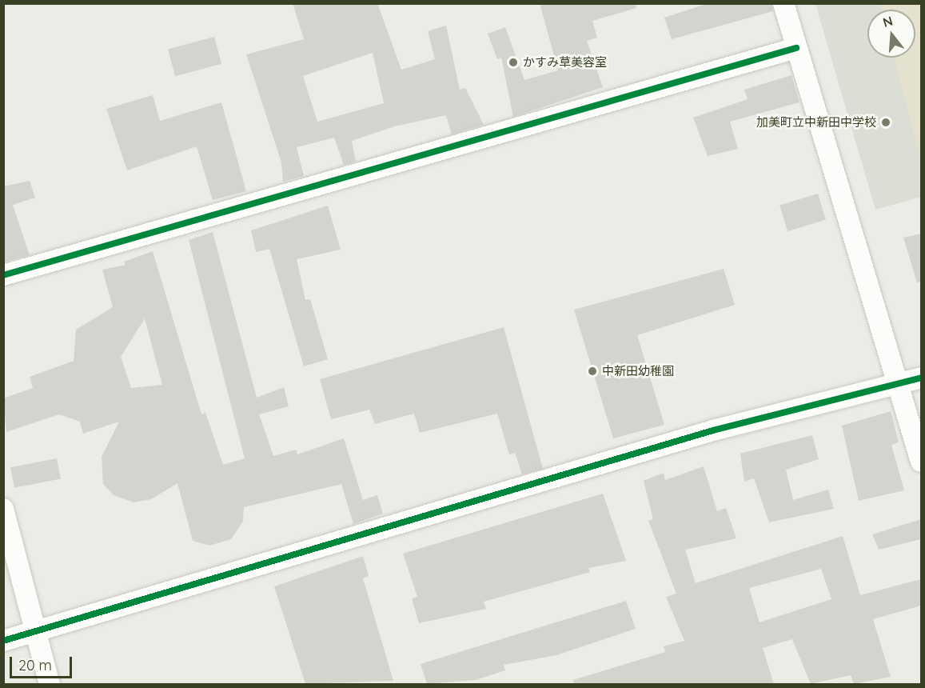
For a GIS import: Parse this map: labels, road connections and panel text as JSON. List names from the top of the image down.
{
  "places": ["かすみ草美容室", "加美町立中新田中学校", "中新田幼稚園"],
  "scale_bar": "20 m",
  "north": "top"
}
